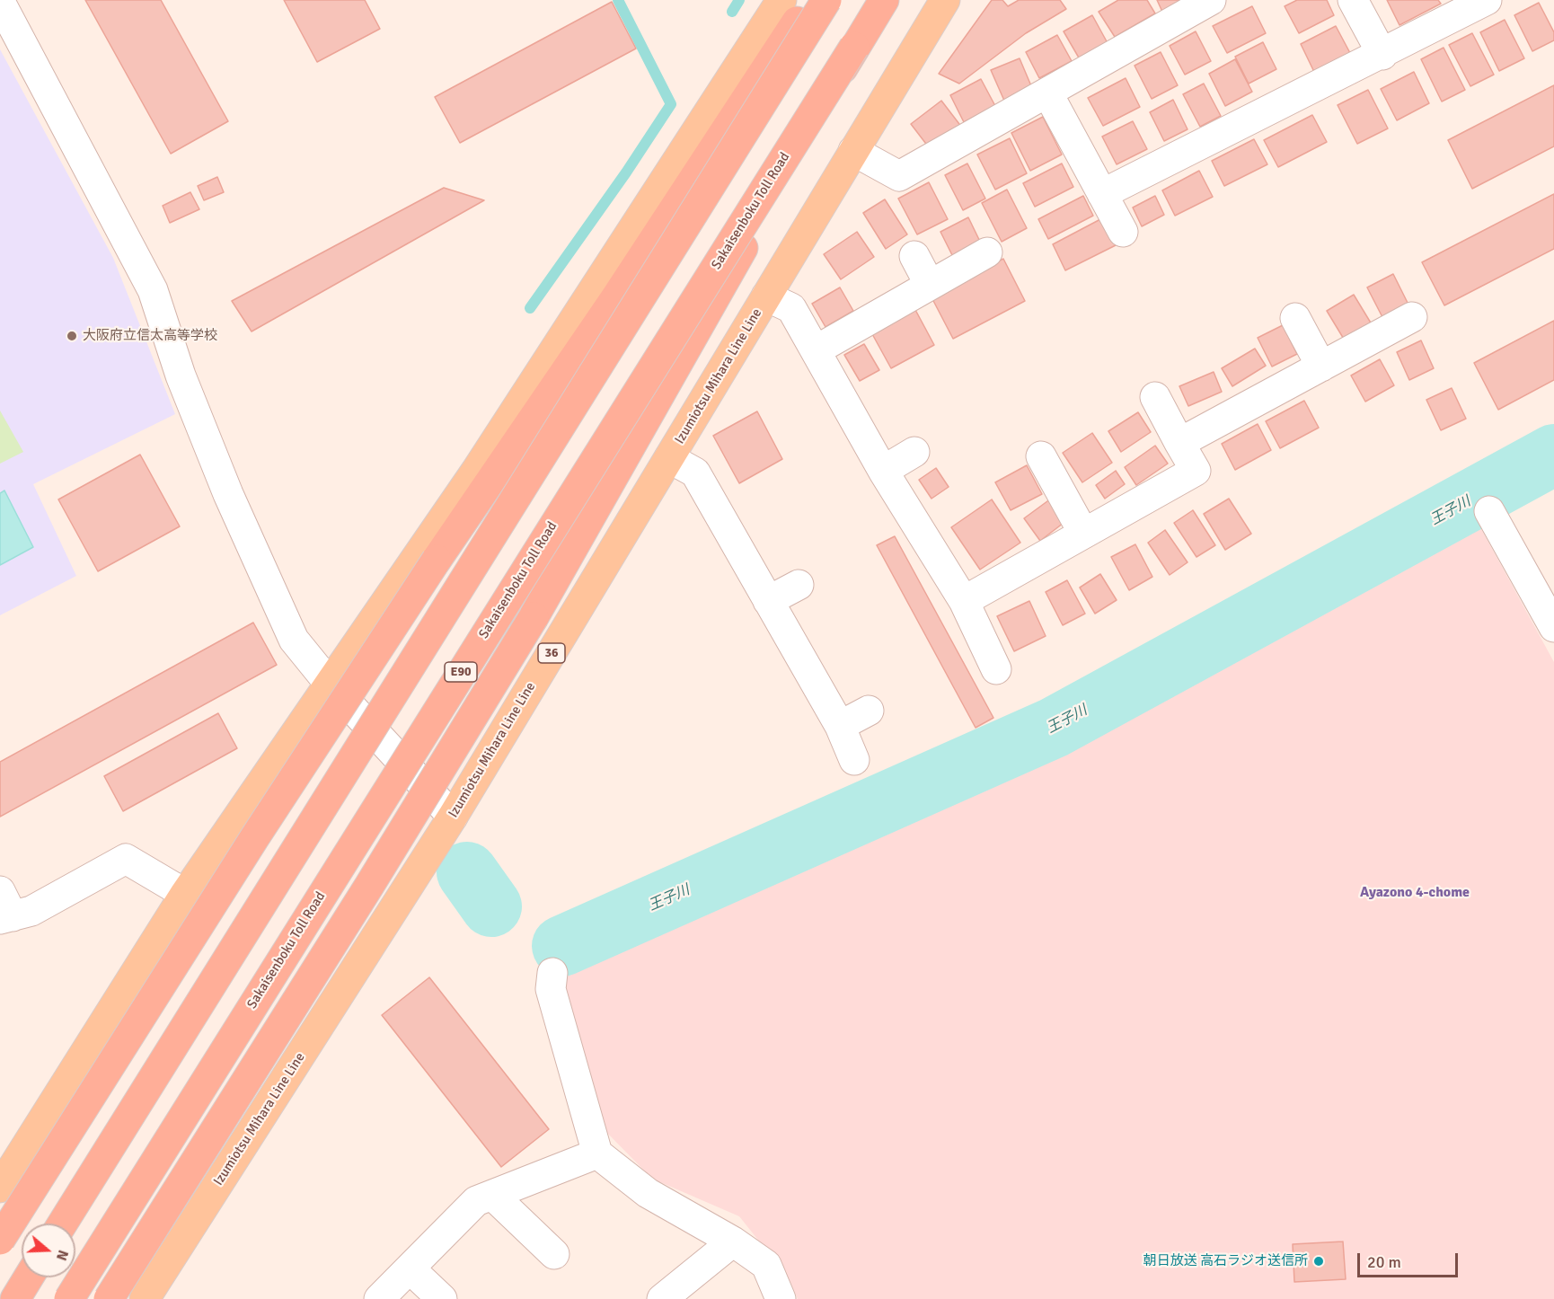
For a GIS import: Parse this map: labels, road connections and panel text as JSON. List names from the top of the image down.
{
  "streets": {
    "highway": ["Sakaisenboku Toll Road", "E90"],
    "main road": ["Izumiotsu Mihara Line Line", "36"]
  },
  "districts": ["Ayazono 4-chome"],
  "water": ["王子川"],
  "places": ["大阪府立信太高等学校", "朝日放送 高石ラジオ送信所"],
  "scale_bar": "20 m",
  "north": "right"
}
